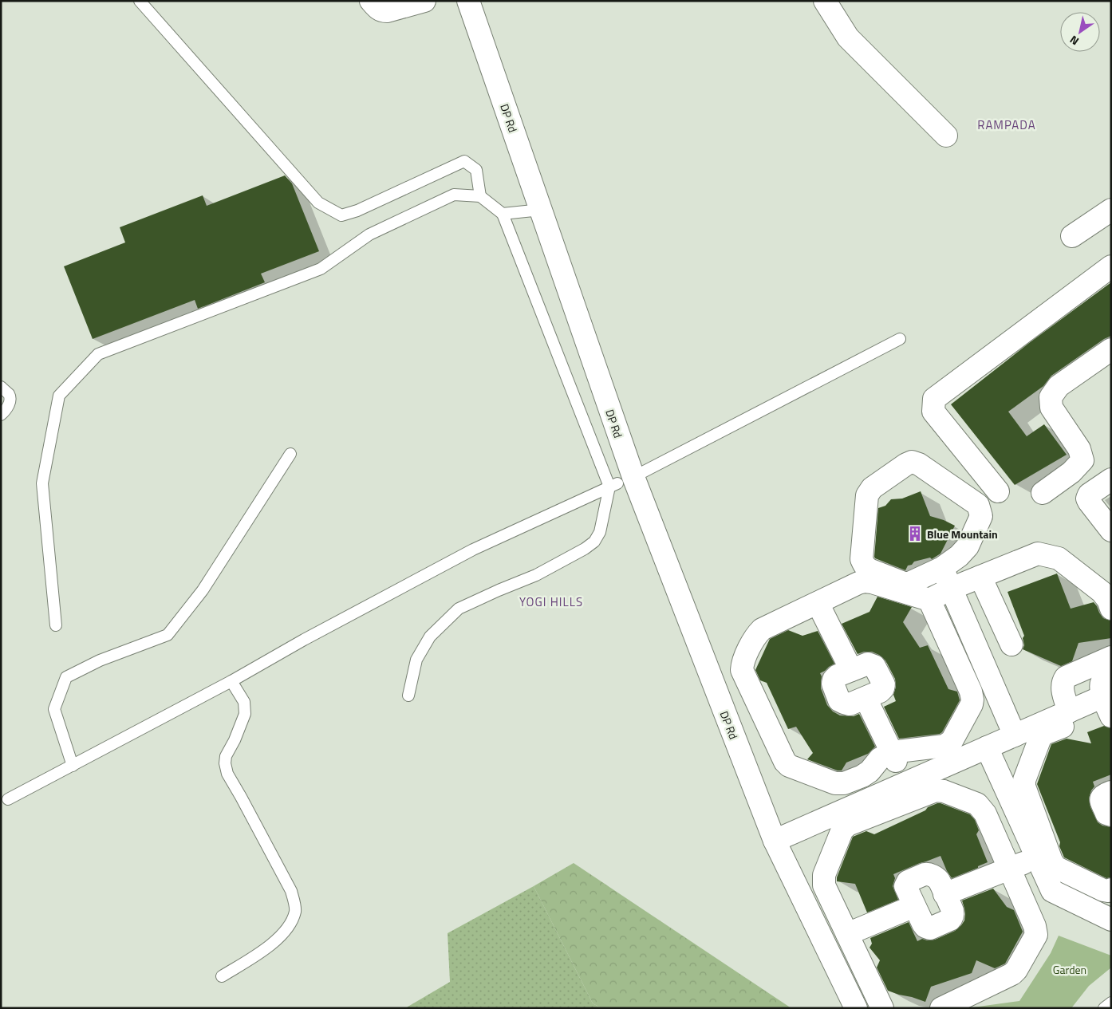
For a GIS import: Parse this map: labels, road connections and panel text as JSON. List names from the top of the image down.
{
  "streets": {
    "street": ["DP Rd"]
  },
  "districts": ["RAMPADA", "YOGI HILLS"],
  "parks": ["Garden"],
  "places": {
    "building": ["Blue Mountain"]
  },
  "north": "bottom left"
}
